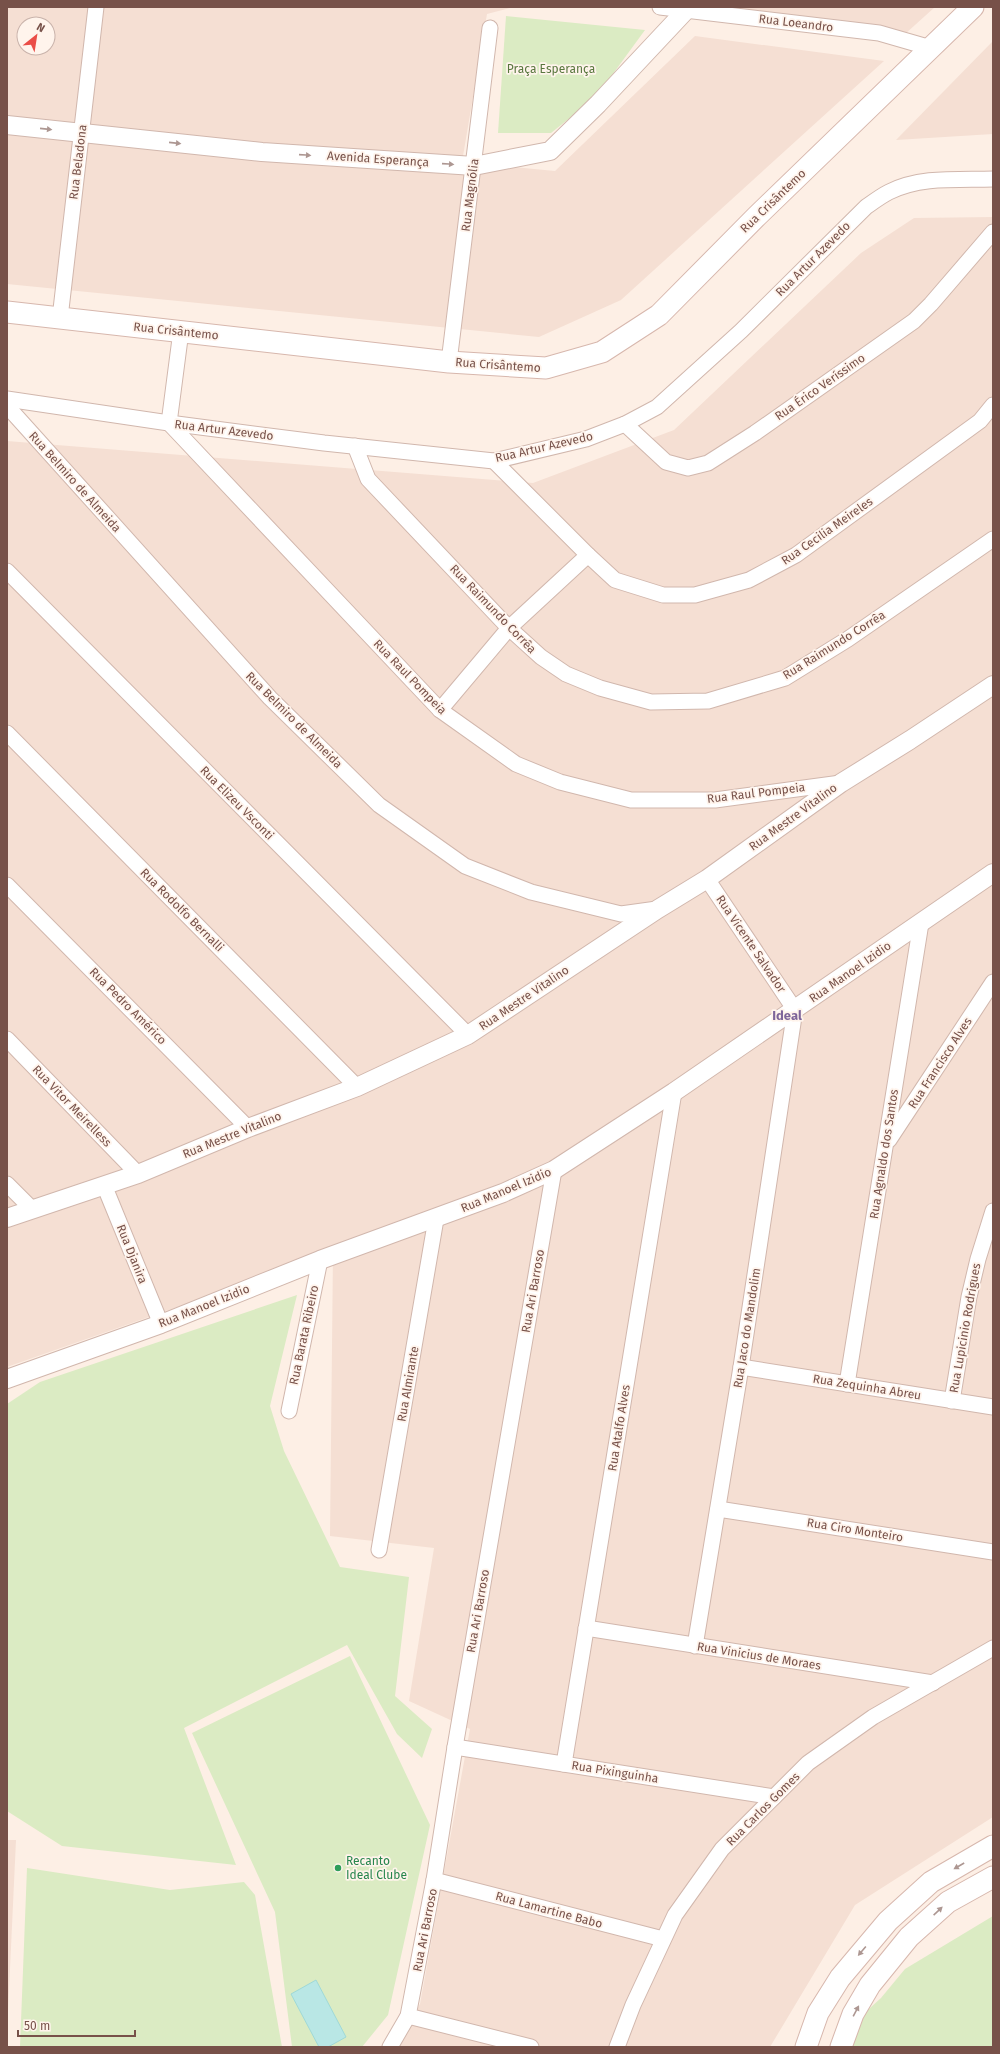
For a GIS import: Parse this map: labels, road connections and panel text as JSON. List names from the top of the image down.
{
  "streets": {
    "main road": ["Rua Crisântemo"],
    "street": [
      "Rua Loeandro",
      "Avenida Esperança",
      "Rua Beladona",
      "Rua Magnólia",
      "Rua Artur Azevedo",
      "Rua Érico Veríssimo",
      "Rua Belmiro de Almeida",
      "Rua Cecilia Meireles",
      "Rua Raimundo Corrêa",
      "Rua Raul Pompeia",
      "Rua Elizeu Vsconti",
      "Rua Mestre Vitalino",
      "Rua Rodolfo Bernalli",
      "Rua Vicente Salvador",
      "Rua Manoel Izidio",
      "Rua Pedro Américo",
      "Rua Francisco Alves",
      "Rua Vitor Meirelless",
      "Rua Agnaldo dos Santos",
      "Rua Djanira",
      "Rua Ari Barroso",
      "Rua Jaco do Mandolim",
      "Rua Lupicinio Rodrigues",
      "Rua Barata Ribeiro",
      "Rua Almirante",
      "Rua Zequinha Abreu",
      "Rua Atalfo Alves",
      "Rua Ciro Monteiro",
      "Rua Vinicius de Moraes",
      "Rua Pixinguinha",
      "Rua Carlos Gomes",
      "Rua Lamartine Babo"
    ]
  },
  "crossings": [
    ["Rua Loeandro", "Avenida Esperança"],
    ["Rua Loeandro", "Rua Crisântemo"],
    ["Avenida Esperança", "Rua Beladona"],
    ["Avenida Esperança", "Rua Magnólia"],
    ["Rua Beladona", "Rua Crisântemo"],
    ["Rua Magnólia", "Rua Crisântemo"],
    ["Rua Artur Azevedo", "Rua Érico Veríssimo"],
    ["Rua Artur Azevedo", "Rua Cecilia Meireles"],
    ["Rua Artur Azevedo", "Rua Raimundo Corrêa"],
    ["Rua Artur Azevedo", "Rua Raul Pompeia"],
    ["Rua Belmiro de Almeida", "Rua Mestre Vitalino"],
    ["Rua Raul Pompeia", "Rua Mestre Vitalino"],
    ["Rua Elizeu Vsconti", "Rua Mestre Vitalino"],
    ["Rua Mestre Vitalino", "Rua Rodolfo Bernalli"],
    ["Rua Mestre Vitalino", "Rua Vicente Salvador"],
    ["Rua Mestre Vitalino", "Rua Pedro Américo"],
    ["Rua Mestre Vitalino", "Rua Vitor Meirelless"],
    ["Rua Mestre Vitalino", "Rua Djanira"],
    ["Rua Vicente Salvador", "Rua Manoel Izidio"],
    ["Rua Vicente Salvador", "Rua Jaco do Mandolim"],
    ["Rua Manoel Izidio", "Rua Agnaldo dos Santos"],
    ["Rua Manoel Izidio", "Rua Djanira"],
    ["Rua Manoel Izidio", "Rua Ari Barroso"],
    ["Rua Manoel Izidio", "Rua Jaco do Mandolim"],
    ["Rua Manoel Izidio", "Rua Barata Ribeiro"],
    ["Rua Manoel Izidio", "Rua Almirante"],
    ["Rua Manoel Izidio", "Rua Atalfo Alves"],
    ["Rua Francisco Alves", "Rua Agnaldo dos Santos"],
    ["Rua Agnaldo dos Santos", "Rua Zequinha Abreu"],
    ["Rua Ari Barroso", "Rua Pixinguinha"],
    ["Rua Ari Barroso", "Rua Lamartine Babo"],
    ["Rua Jaco do Mandolim", "Rua Zequinha Abreu"],
    ["Rua Jaco do Mandolim", "Rua Ciro Monteiro"],
    ["Rua Jaco do Mandolim", "Rua Vinicius de Moraes"],
    ["Rua Lupicinio Rodrigues", "Rua Zequinha Abreu"],
    ["Rua Atalfo Alves", "Rua Vinicius de Moraes"],
    ["Rua Atalfo Alves", "Rua Pixinguinha"],
    ["Rua Vinicius de Moraes", "Rua Carlos Gomes"],
    ["Rua Pixinguinha", "Rua Carlos Gomes"],
    ["Rua Carlos Gomes", "Rua Lamartine Babo"]
  ],
  "one_way": ["Avenida Esperança"],
  "districts": ["Ideal"],
  "parks": ["Praça Esperança"],
  "places": ["Recanto Ideal Clube"],
  "scale_bar": "50 m",
  "north": "top right"
}
